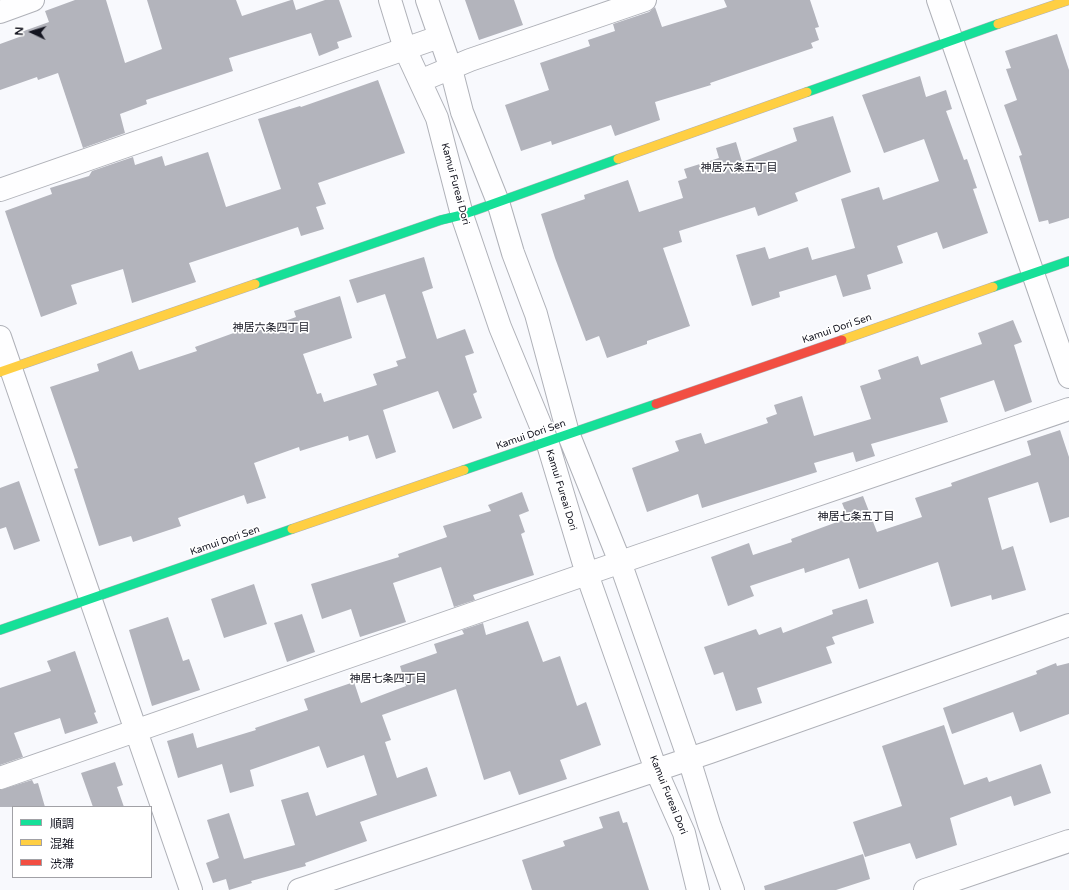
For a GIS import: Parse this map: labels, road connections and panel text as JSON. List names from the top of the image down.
{
  "streets": {
    "street": ["Kamui Fureai Dori", "Kamui Dori Sen"]
  },
  "crossings": [
    ["Kamui Fureai Dori", "Kamui Dori Sen"]
  ],
  "districts": [
    "神居六条五丁目",
    "神居六条四丁目",
    "神居七条五丁目",
    "神居七条四丁目"
  ],
  "legend": ["順調", "混雑", "渋滞"],
  "north": "left"
}
